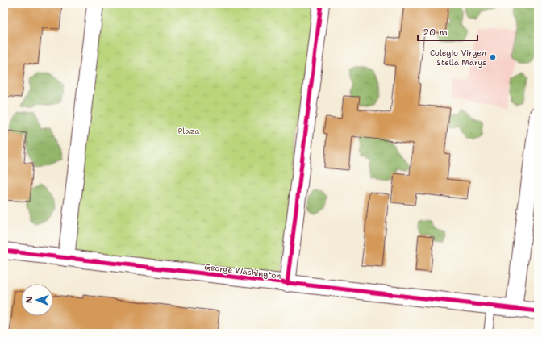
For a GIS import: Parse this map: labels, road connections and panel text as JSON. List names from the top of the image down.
{
  "streets": {
    "street": ["George Washington"]
  },
  "parks": ["Plaza"],
  "places": ["Colegio Virgen Stella Marys"],
  "scale_bar": "20 m",
  "north": "left"
}
